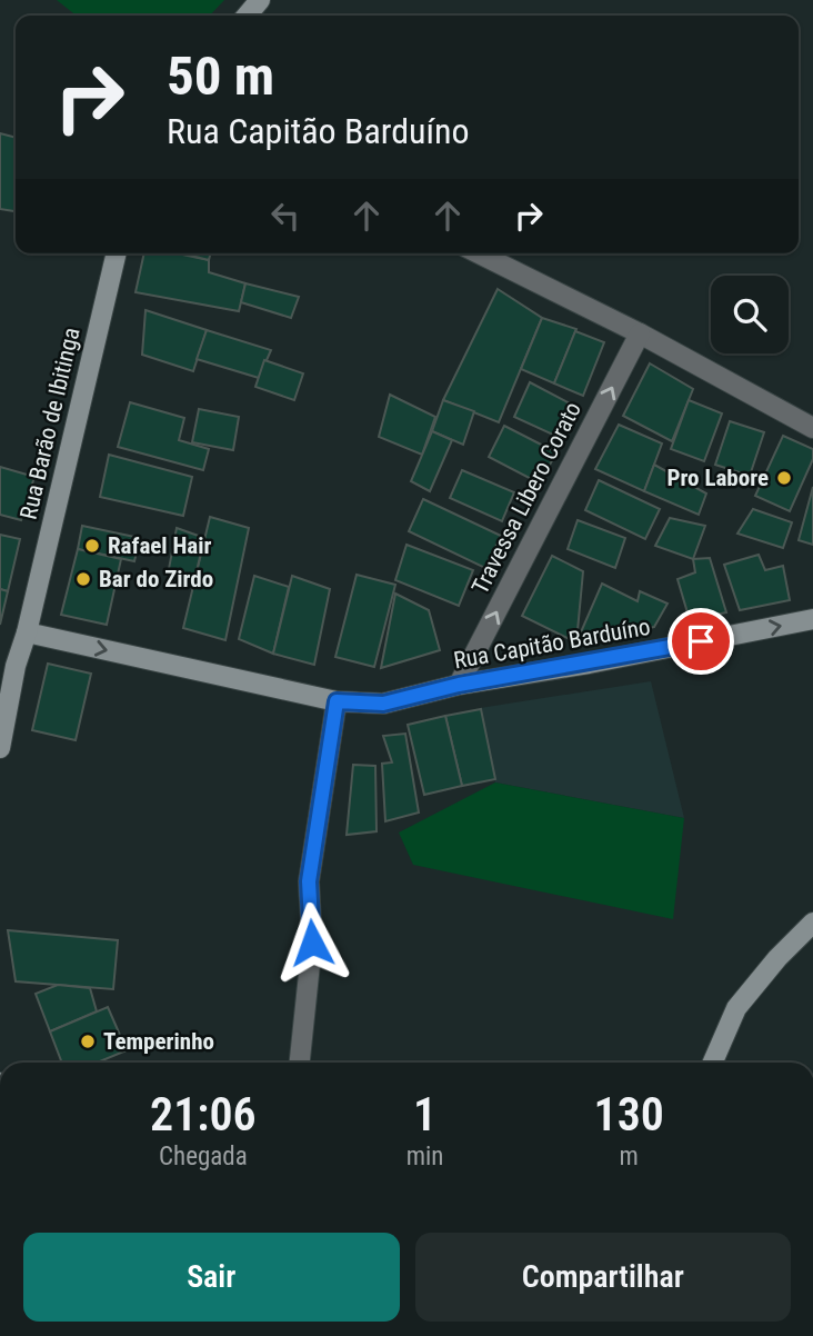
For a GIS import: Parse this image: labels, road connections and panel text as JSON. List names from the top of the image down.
{
  "streets": {
    "street": ["Rua Barão de Ibitinga", "Travessa Libero Corato", "Rua Capitão Barduíno"]
  },
  "crossings": [
    ["Rua Barão de Ibitinga", "Rua Capitão Barduíno"],
    ["Travessa Libero Corato", "Rua Capitão Barduíno"]
  ],
  "one_way": ["Travessa Libero Corato", "Rua Capitão Barduíno"],
  "places": [
    "Pro Labore",
    "Rafael Hair",
    "Bar do Zirdo",
    "Temperinho"
  ],
  "page": {
    "turn": ["50 m", "Rua Capitão Barduíno"],
    "eta": [
      "21:06",
      "Chegada",
      "1",
      "min",
      "130",
      "m"
    ],
    "buttons": ["Sair", "Compartilhar"]
  }
}
